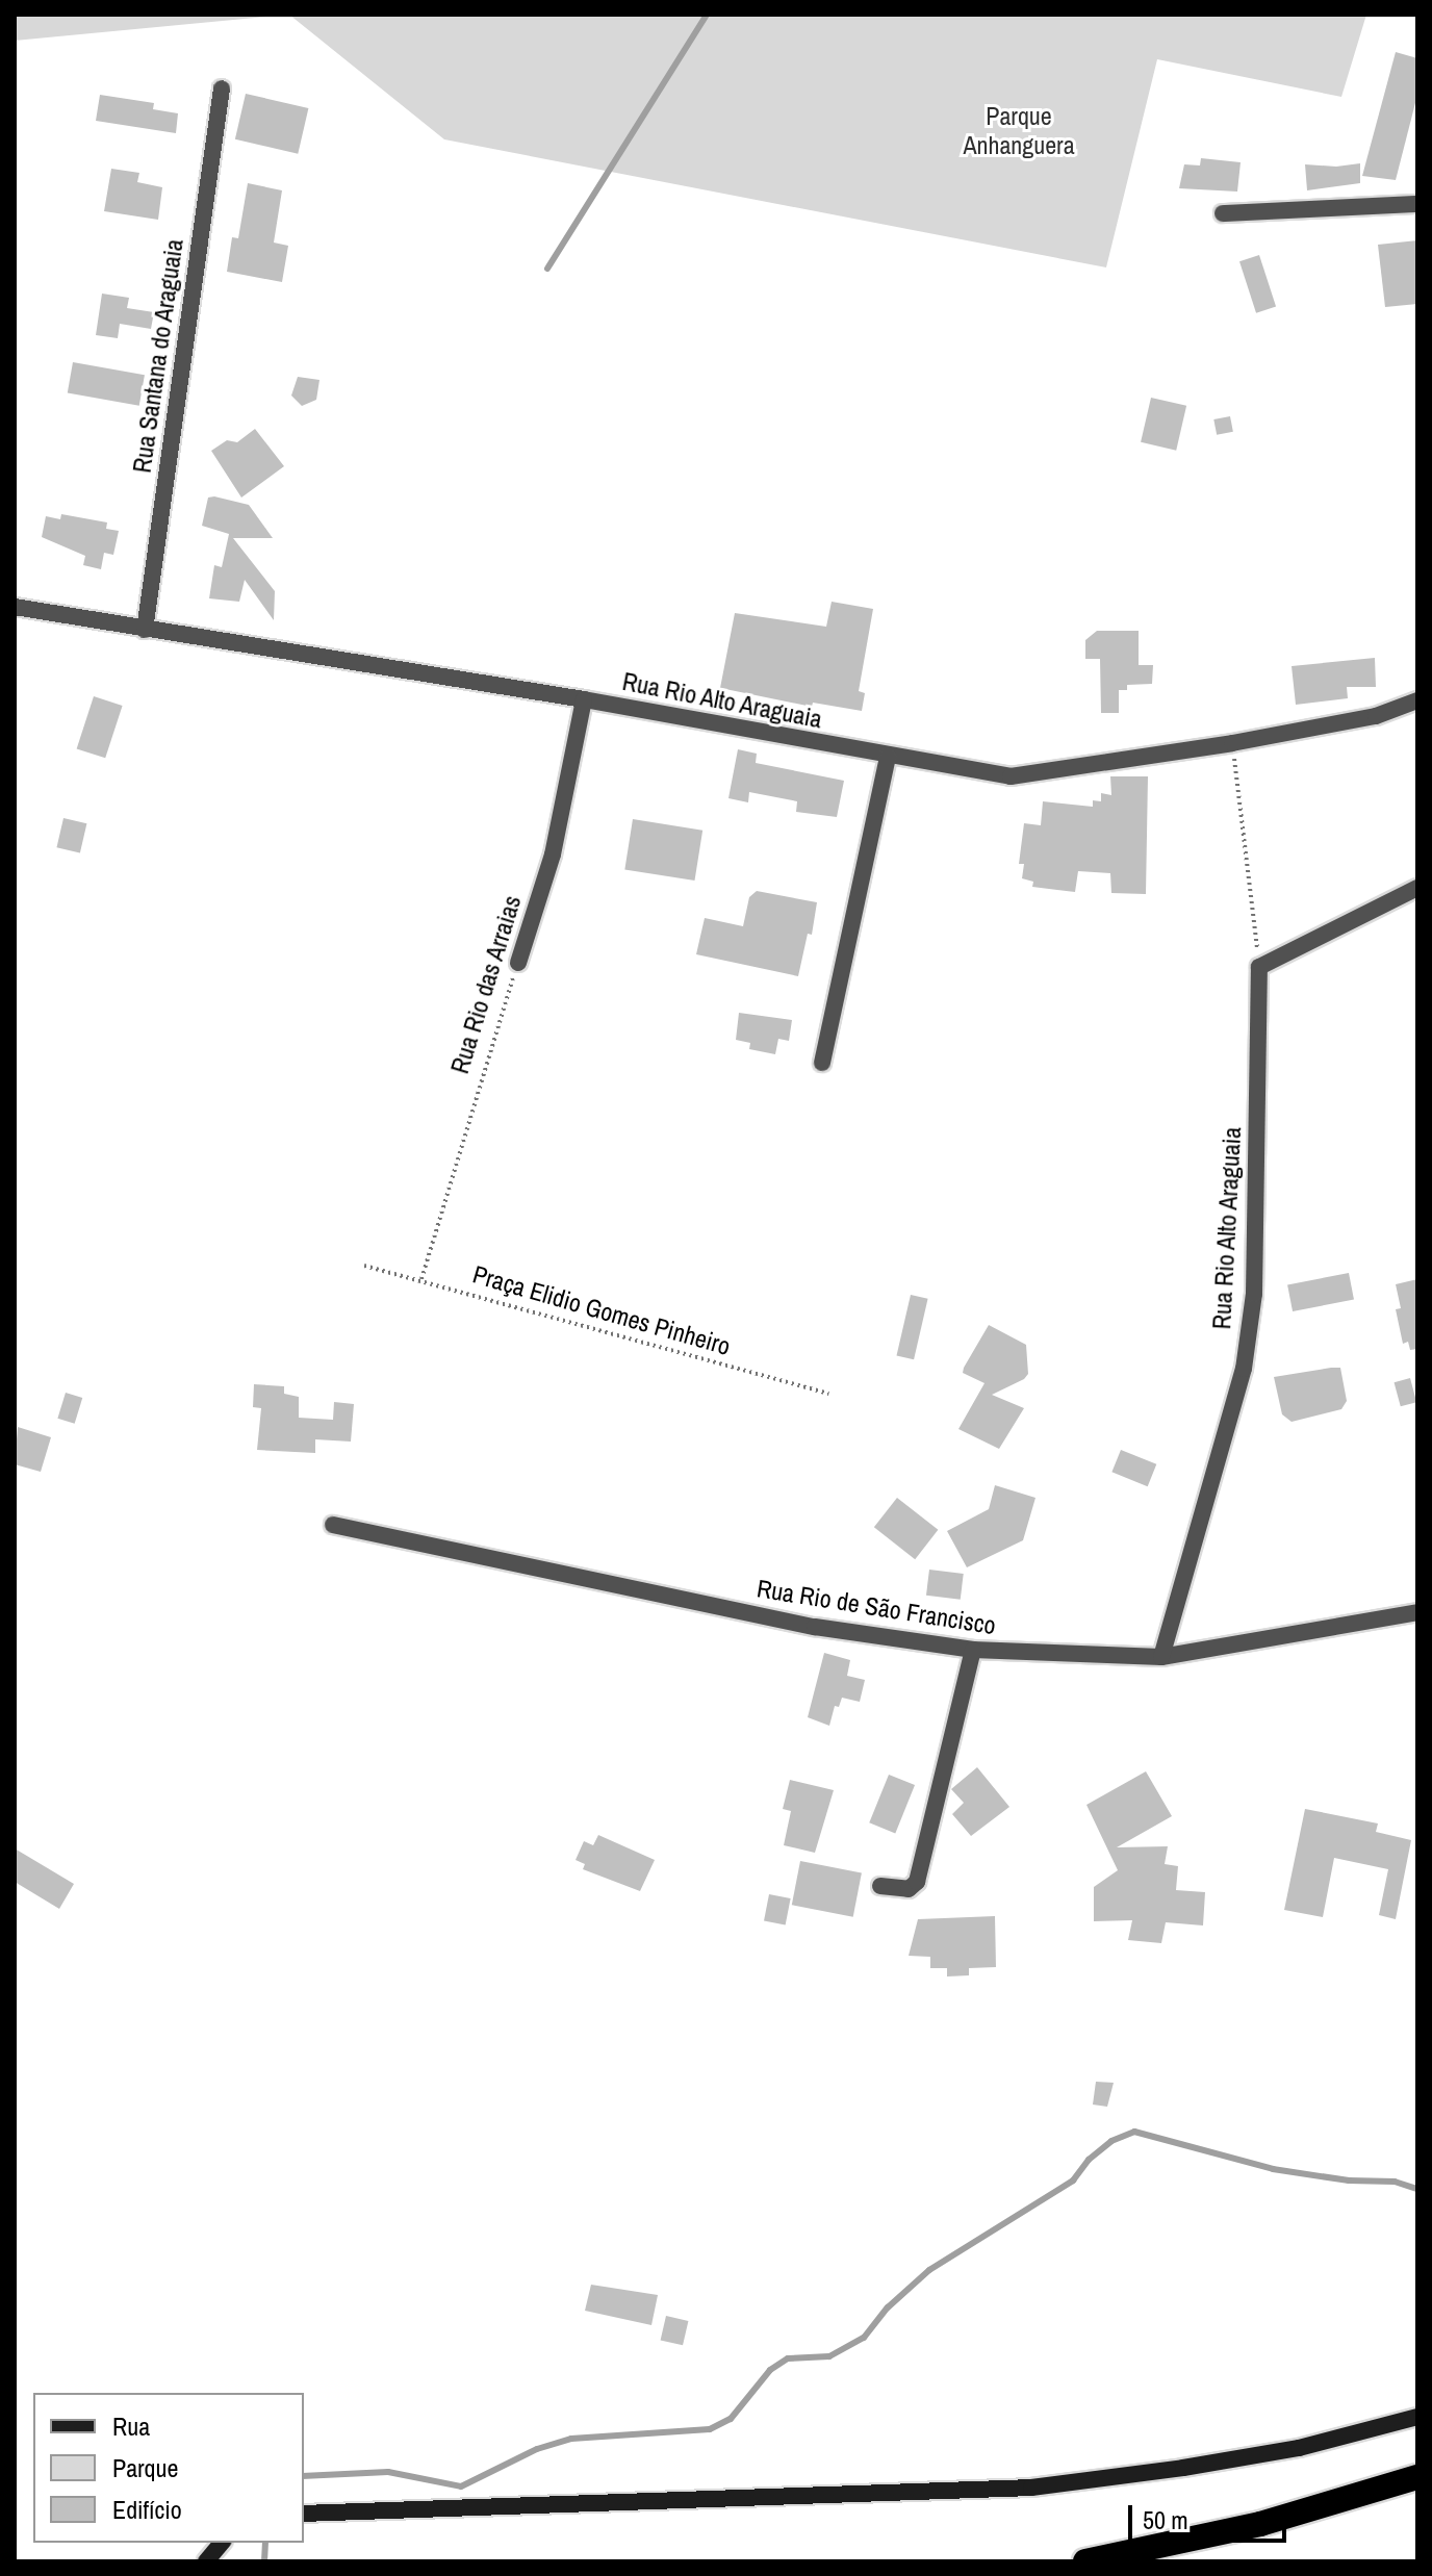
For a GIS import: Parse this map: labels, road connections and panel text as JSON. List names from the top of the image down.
{
  "streets": {
    "street": [
      "Rua Santana do Araguaia",
      "Rua Rio Alto Araguaia",
      "Rua Rio das Arraias",
      "Rua Rio de São Francisco"
    ],
    "path": ["Praça Elidio Gomes Pinheiro"]
  },
  "crossings": [
    ["Rua Santana do Araguaia", "Rua Rio Alto Araguaia"],
    ["Rua Rio Alto Araguaia", "Rua Rio das Arraias"],
    ["Rua Rio Alto Araguaia", "Rua Rio de São Francisco"],
    ["Rua Rio das Arraias", "Praça Elidio Gomes Pinheiro"]
  ],
  "parks": ["Parque Anhanguera"],
  "legend": ["Rua", "Parque", "Edifício"],
  "scale_bar": "50 m"
}
